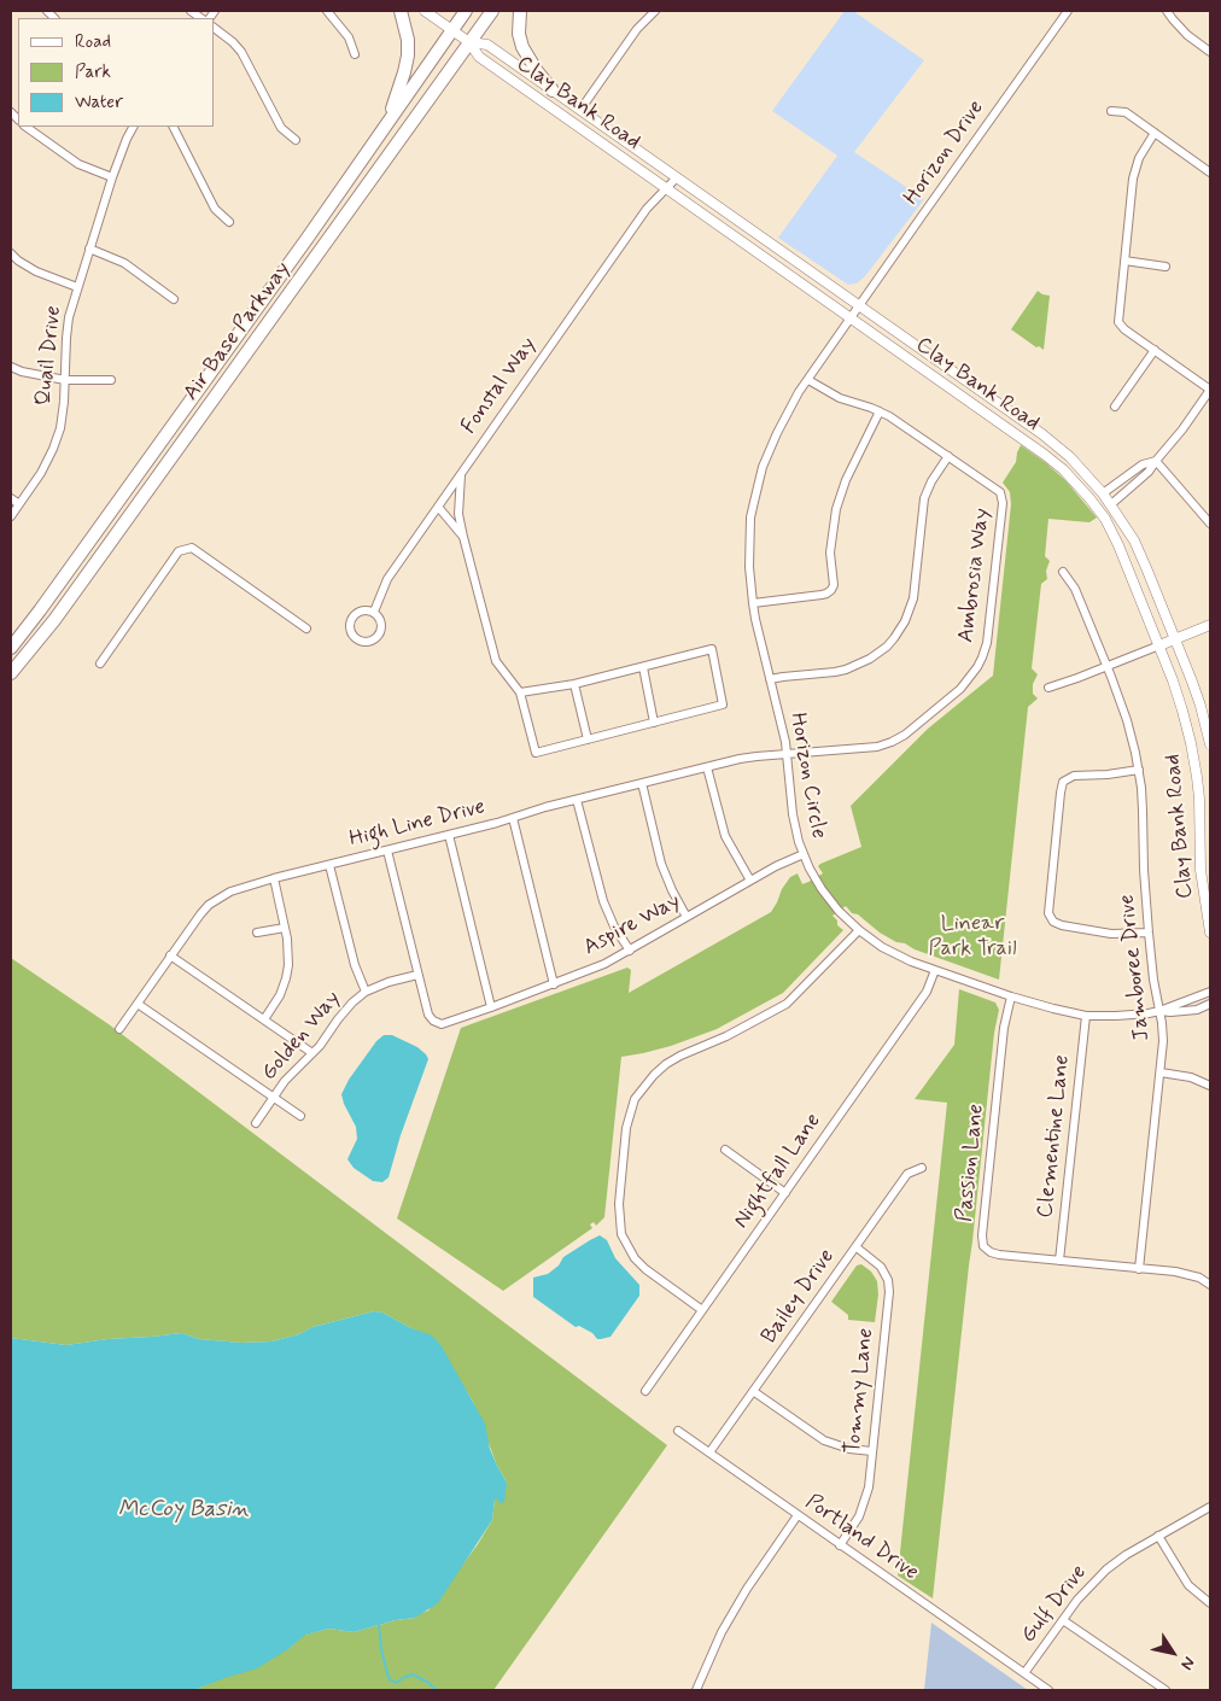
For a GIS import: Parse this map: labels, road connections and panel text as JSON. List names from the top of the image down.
{
  "streets": {
    "main road": ["Air Base Parkway"],
    "street": [
      "Clay Bank Road",
      "Horizon Drive",
      "Quail Drive",
      "Fonstal Way",
      "Ambrosia Way",
      "Horizon Circle",
      "High Line Drive",
      "Aspire Way",
      "Jamboree Drive",
      "Golden Way",
      "Clementine Lane",
      "Passion Lane",
      "Nightfall Lane",
      "Bailey Drive",
      "Tommy Lane",
      "Portland Drive",
      "Gulf Drive"
    ]
  },
  "crossings": [
    ["Clay Bank Road", "Horizon Drive"],
    ["Clay Bank Road", "Air Base Parkway"],
    ["Clay Bank Road", "Fonstal Way"],
    ["Clay Bank Road", "Horizon Circle"],
    ["Horizon Drive", "Horizon Circle"],
    ["Ambrosia Way", "Horizon Circle"],
    ["Ambrosia Way", "High Line Drive"],
    ["Horizon Circle", "High Line Drive"],
    ["Horizon Circle", "Aspire Way"],
    ["Horizon Circle", "Jamboree Drive"],
    ["Horizon Circle", "Clementine Lane"],
    ["Horizon Circle", "Passion Lane"],
    ["Horizon Circle", "Nightfall Lane"],
    ["Aspire Way", "Golden Way"],
    ["Jamboree Drive", "Passion Lane"],
    ["Clementine Lane", "Passion Lane"],
    ["Bailey Drive", "Tommy Lane"],
    ["Bailey Drive", "Portland Drive"],
    ["Tommy Lane", "Portland Drive"],
    ["Portland Drive", "Gulf Drive"]
  ],
  "water": ["McCoy Basin"],
  "parks": ["Linear Park Trail"],
  "legend": ["Road", "Park", "Water"],
  "north": "bottom right"
}
